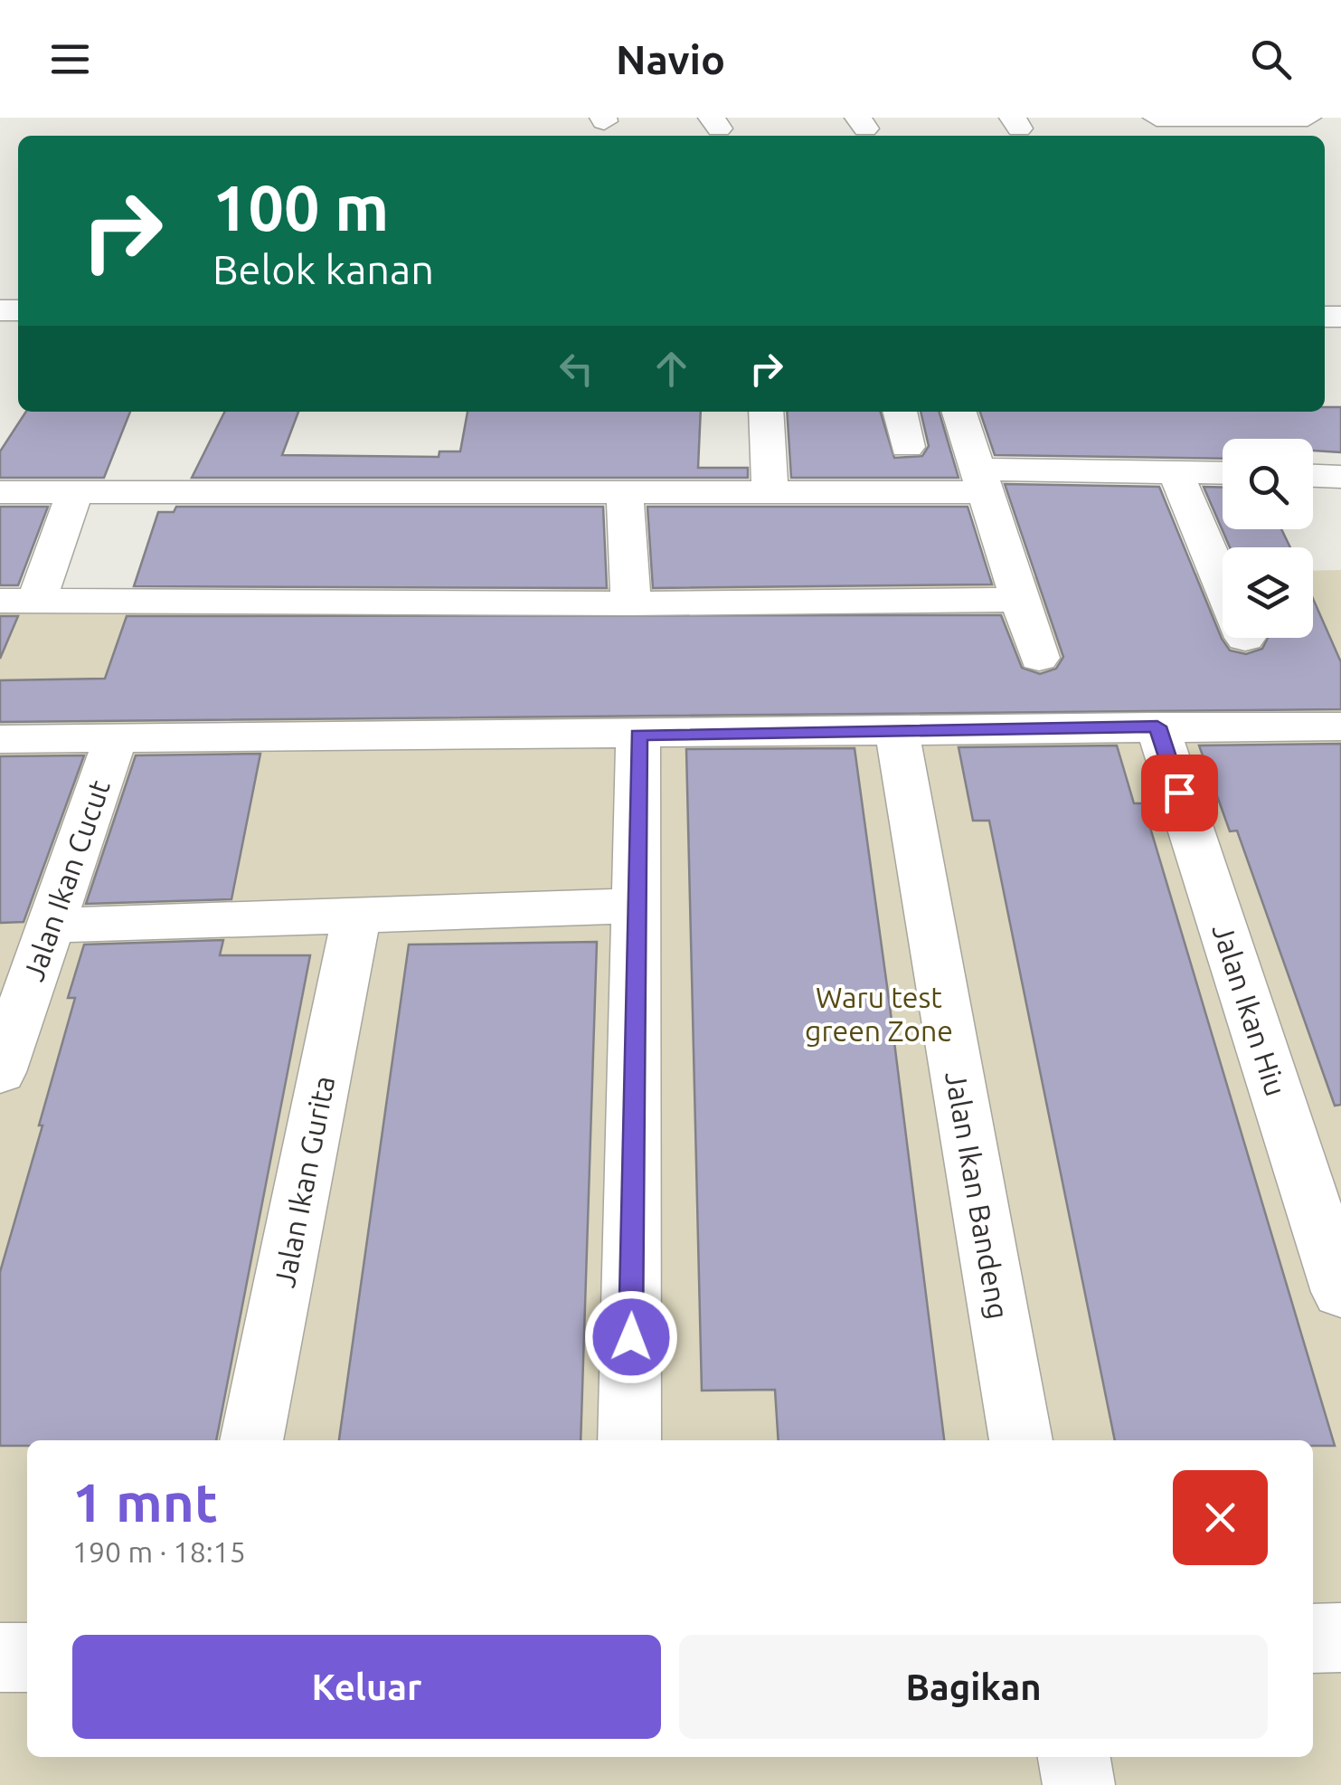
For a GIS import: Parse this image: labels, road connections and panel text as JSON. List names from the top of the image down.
{
  "streets": {
    "street": [
      "Jalan Ikan Cucut",
      "Jalan Ikan Hiu",
      "Jalan Ikan Gurita",
      "Jalan Ikan Bandeng"
    ]
  },
  "parks": ["Waru test green Zone"],
  "page": {
    "header": "Navio",
    "turn": ["100 m", "Belok kanan"],
    "heading": ["1 mnt", "190 m · 18:15"],
    "buttons": ["Keluar", "Bagikan"]
  }
}
